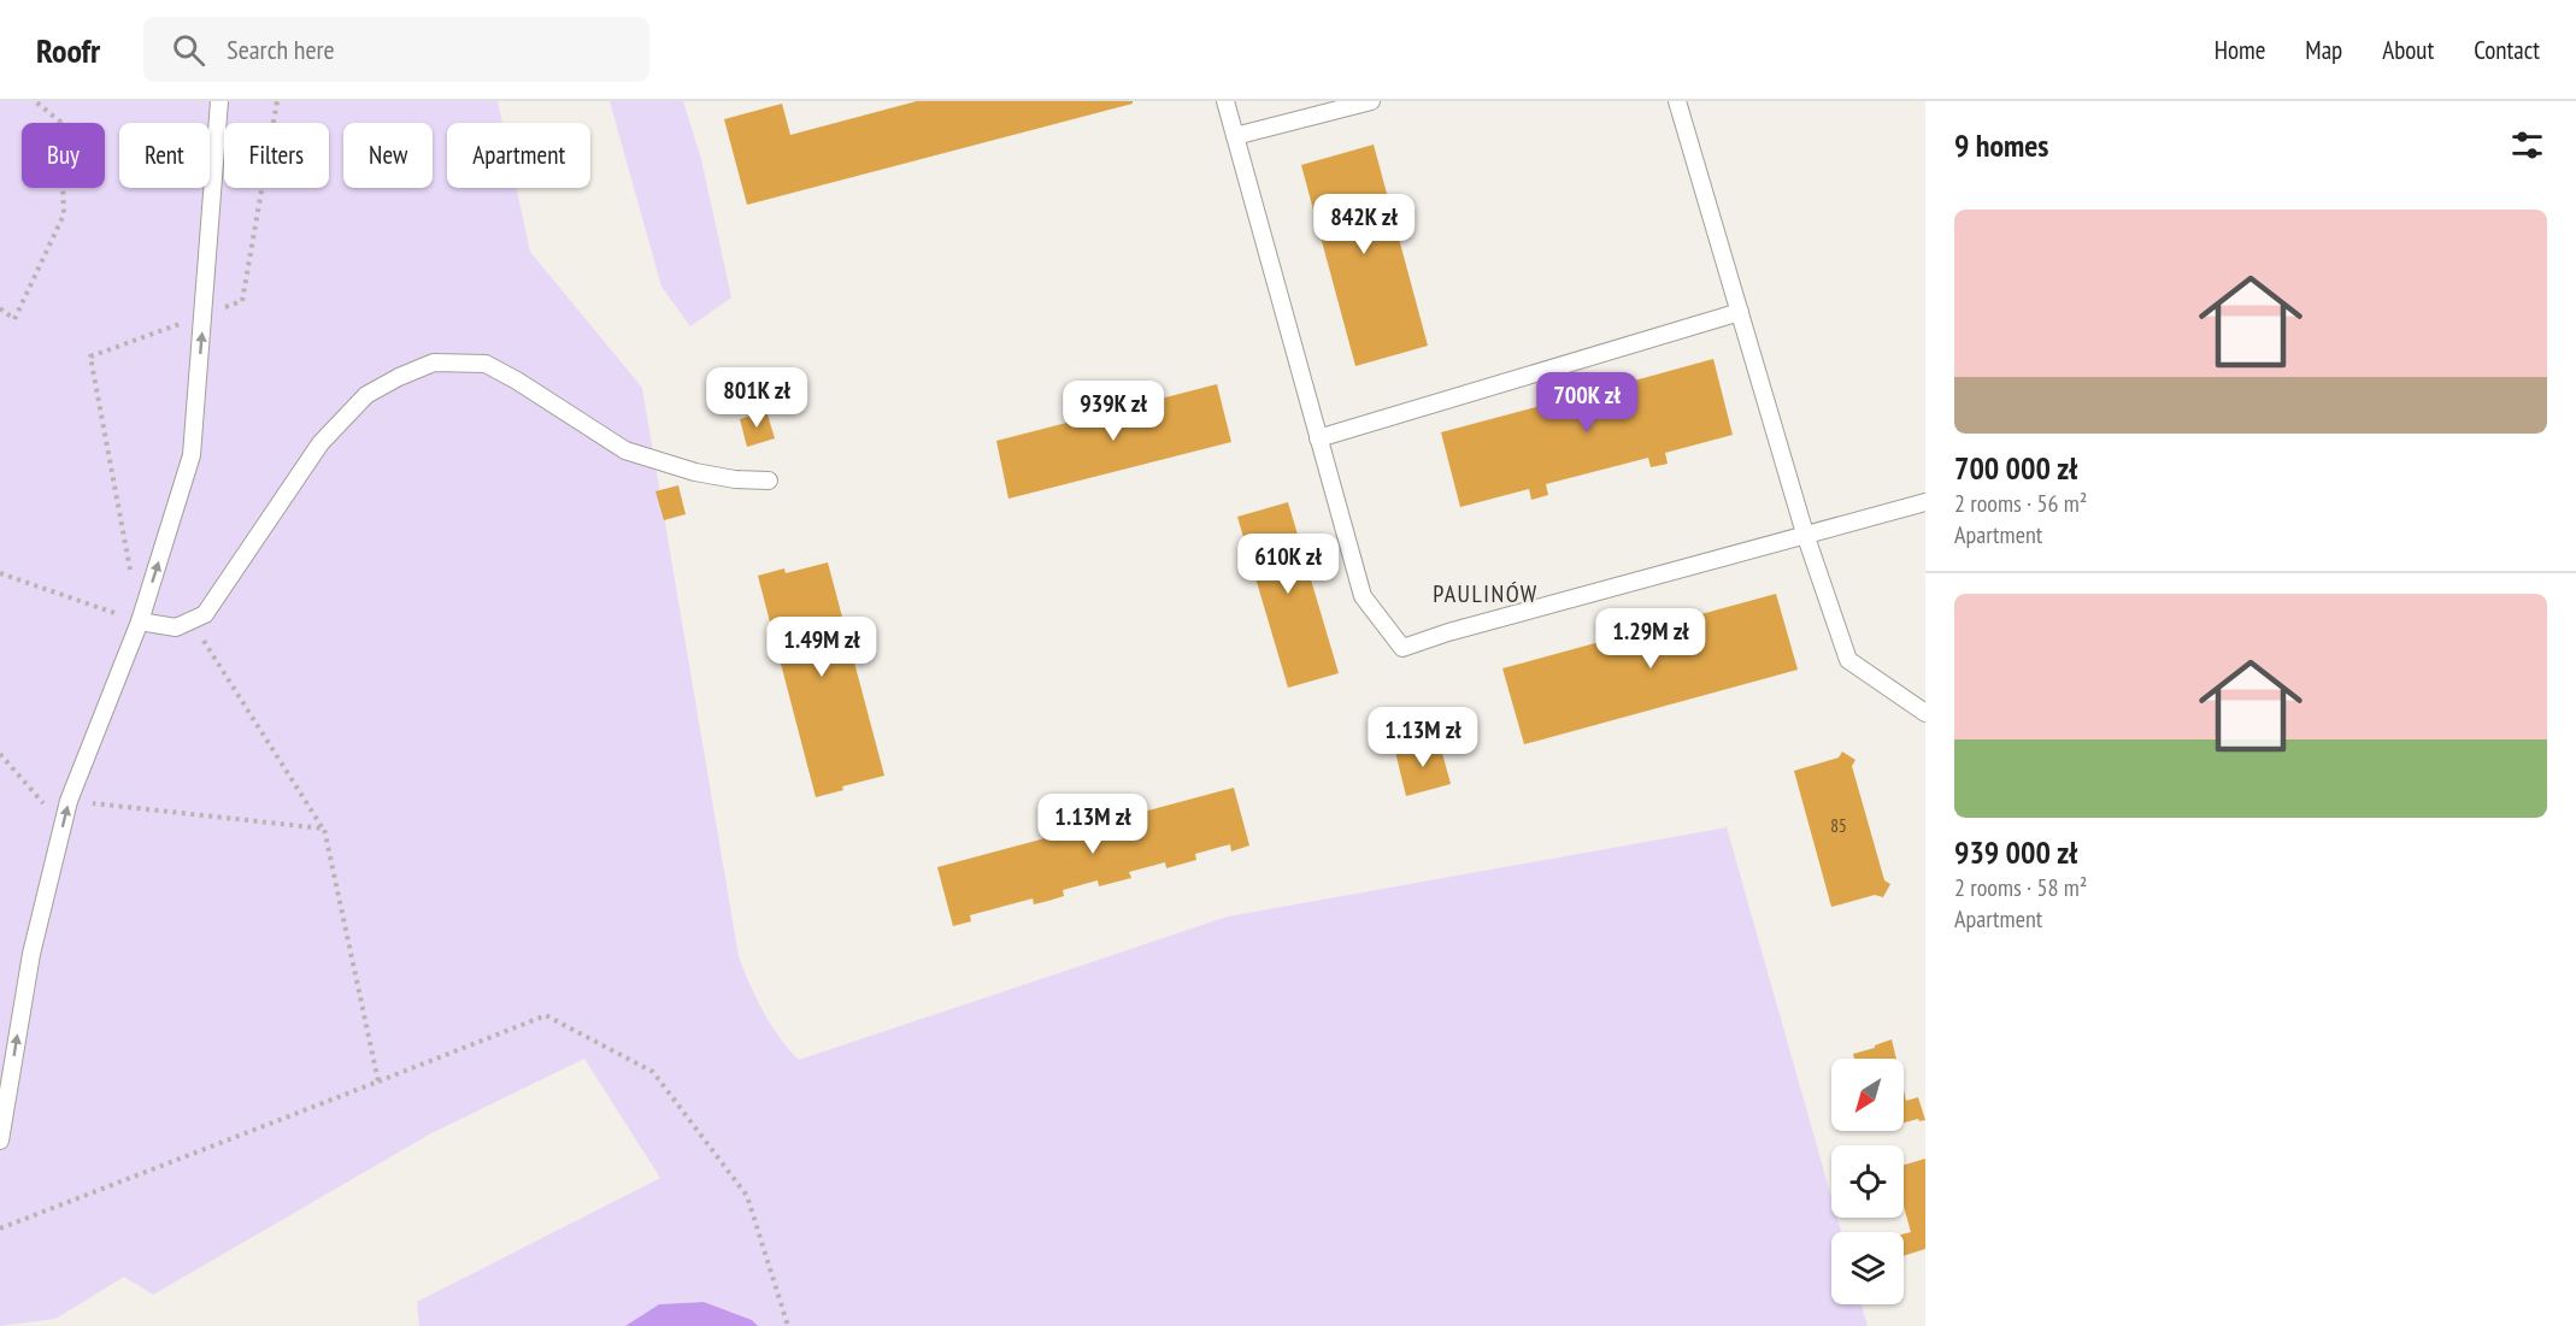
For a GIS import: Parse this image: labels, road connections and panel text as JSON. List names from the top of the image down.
{
  "districts": ["PAULINÓW"],
  "house_numbers": ["85"],
  "north": "bottom left",
  "page": {
    "header": "Roofr",
    "search": "Search here",
    "nav": [
      "Home",
      "Map",
      "About",
      "Contact"
    ],
    "heading": "9 homes",
    "chip": [
      "Buy",
      "Rent",
      "Filters",
      "New",
      "Apartment"
    ],
    "list": [
      {
        "name": "700 000 zł",
        "note": "2 rooms · 56 m² · Apartment"
      },
      {
        "name": "939 000 zł",
        "note": "2 rooms · 58 m² · Apartment"
      }
    ],
    "price": [
      "842K zł",
      "801K zł",
      "700K zł",
      "939K zł",
      "610K zł",
      "1.29M zł",
      "1.49M zł",
      "1.13M zł",
      "1.13M zł"
    ]
  }
}
